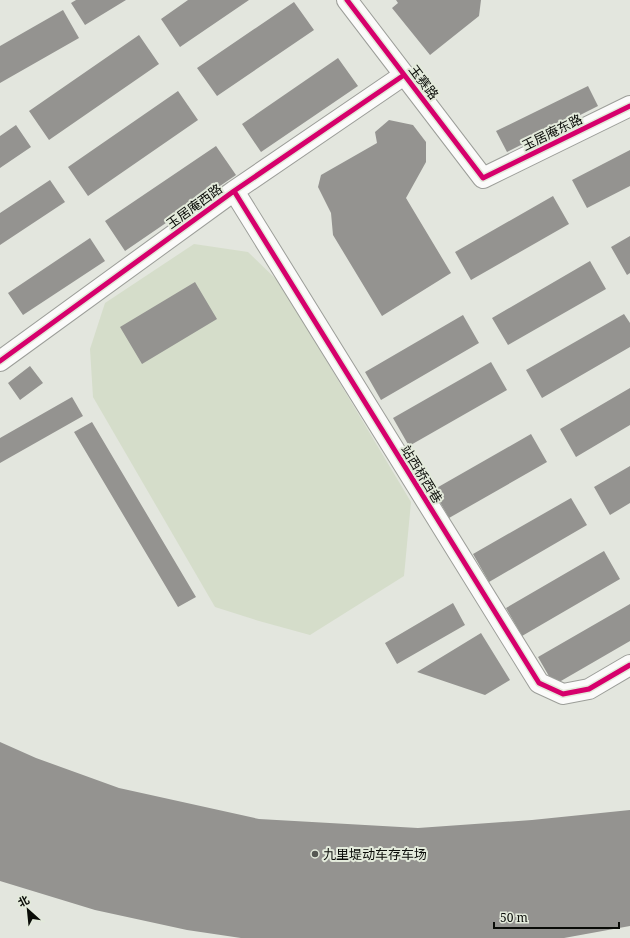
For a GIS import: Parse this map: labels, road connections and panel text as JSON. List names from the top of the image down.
{
  "streets": {
    "street": [
      "玉赛路",
      "玉居庵东路",
      "玉居庵西路",
      "站西桥西巷"
    ]
  },
  "crossings": [
    ["玉赛路", "玉居庵东路"],
    ["玉赛路", "玉居庵西路"],
    ["玉居庵西路", "站西桥西巷"]
  ],
  "places": ["九里堤动车存车场"],
  "scale_bar": "50 m",
  "north": "top left"
}
